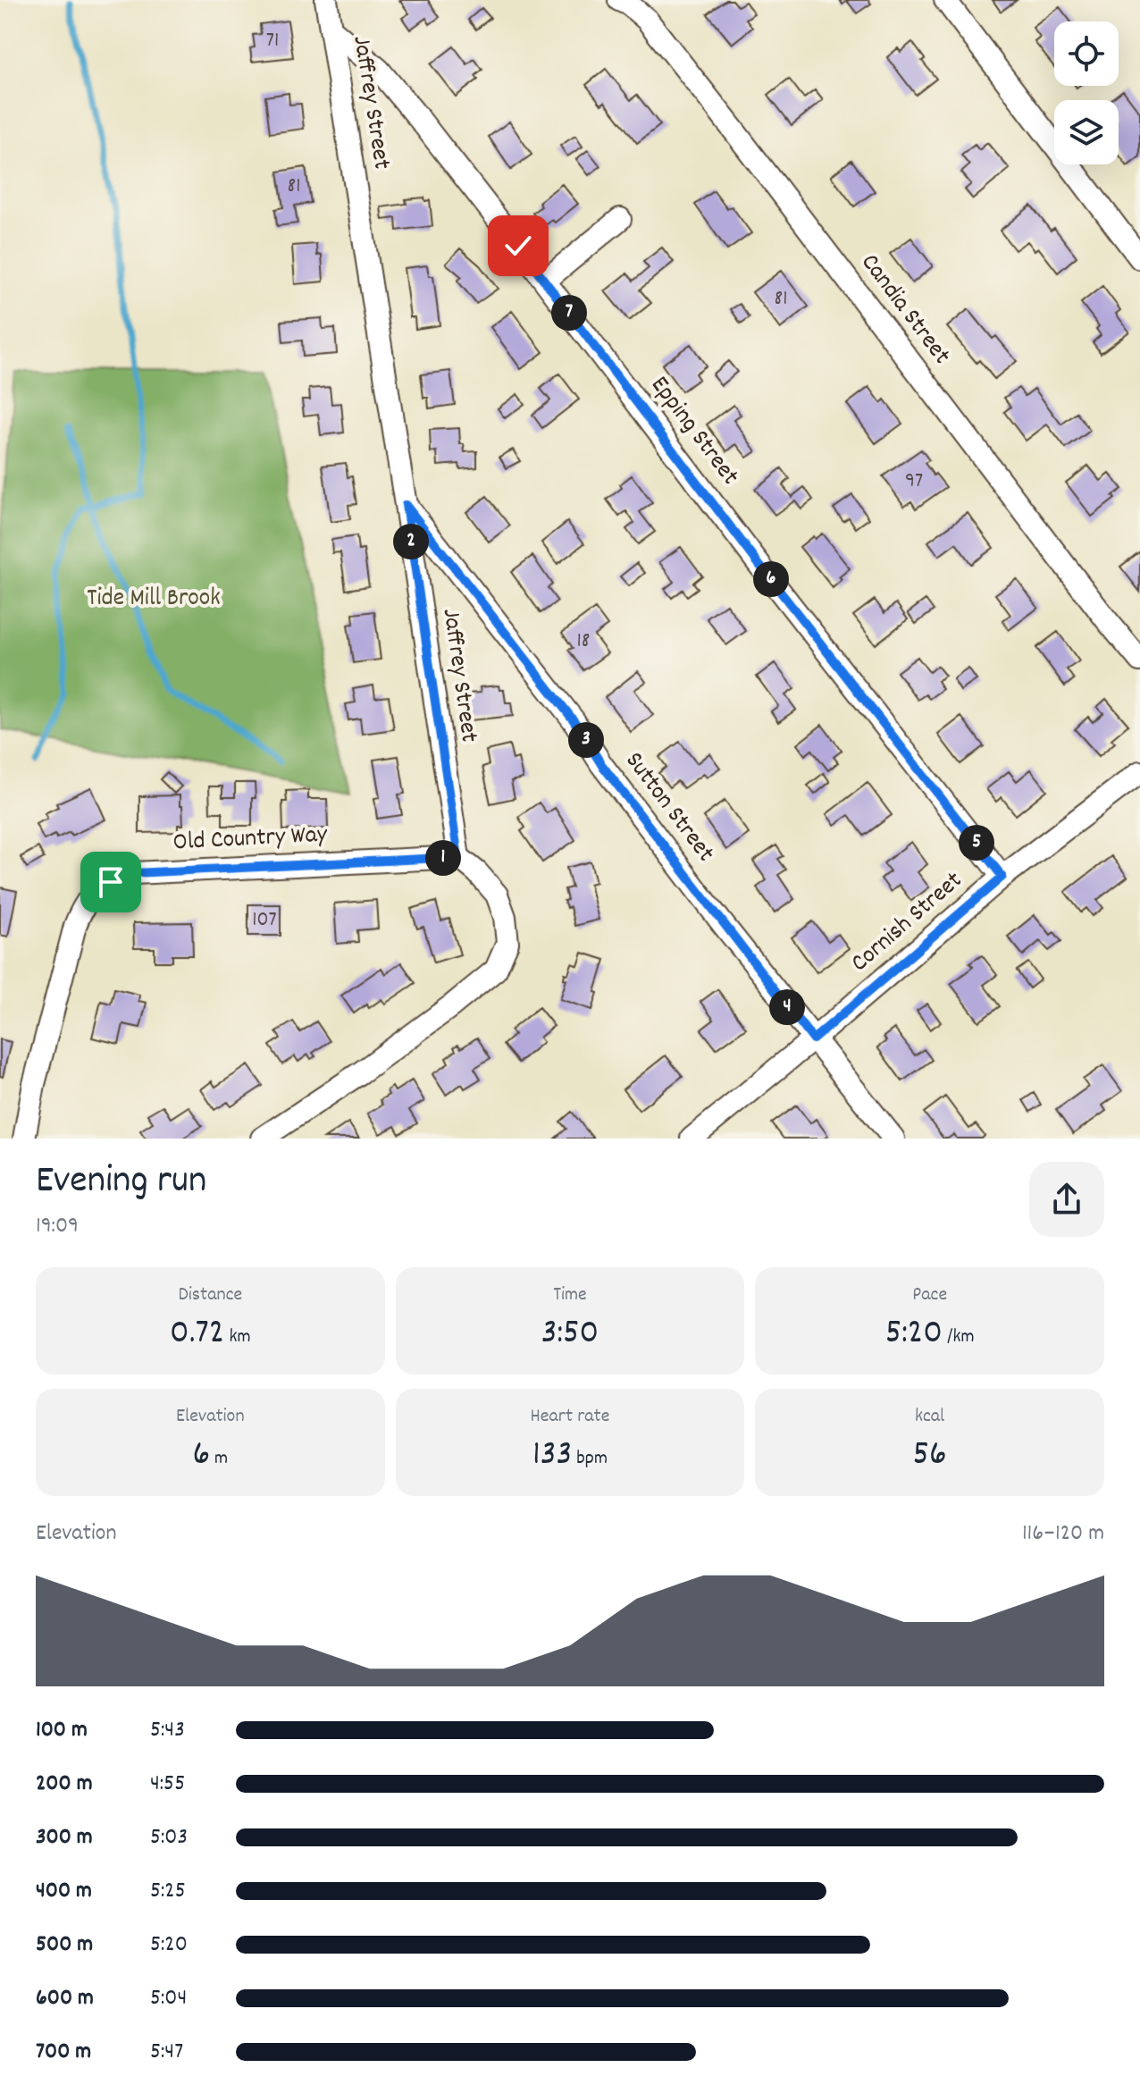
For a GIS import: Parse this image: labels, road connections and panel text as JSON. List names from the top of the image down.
{
  "streets": {
    "street": [
      "Jaffrey Street",
      "Candia Street",
      "Epping Street",
      "Sutton Street",
      "Old Country Way",
      "Cornish Street"
    ]
  },
  "crossings": [
    ["Jaffrey Street", "Epping Street"],
    ["Jaffrey Street", "Sutton Street"],
    ["Jaffrey Street", "Old Country Way"],
    ["Epping Street", "Cornish Street"],
    ["Sutton Street", "Cornish Street"]
  ],
  "parks": ["Tide Mill Brook"],
  "house_numbers": [
    "71",
    "81",
    "81",
    "97",
    "18",
    "107"
  ],
  "page": {
    "pins": [
      "7",
      "2",
      "6",
      "3",
      "5",
      "1",
      "4"
    ],
    "heading": ["Evening run", "19:09"],
    "stats": [
      ["Distance", "0.72 km"],
      ["Time", "3:50"],
      ["Pace", "5:20 /km"],
      ["Elevation", "6 m"],
      ["Heart rate", "133 bpm"],
      ["kcal", "56"]
    ],
    "chart": ["Elevation", "116–120 m"],
    "list": [
      {
        "name": "100 m",
        "note": "5:43"
      },
      {
        "name": "200 m",
        "note": "4:55"
      },
      {
        "name": "300 m",
        "note": "5:03"
      },
      {
        "name": "400 m",
        "note": "5:25"
      },
      {
        "name": "500 m",
        "note": "5:20"
      },
      {
        "name": "600 m",
        "note": "5:04"
      },
      {
        "name": "700 m",
        "note": "5:47"
      }
    ]
  }
}
